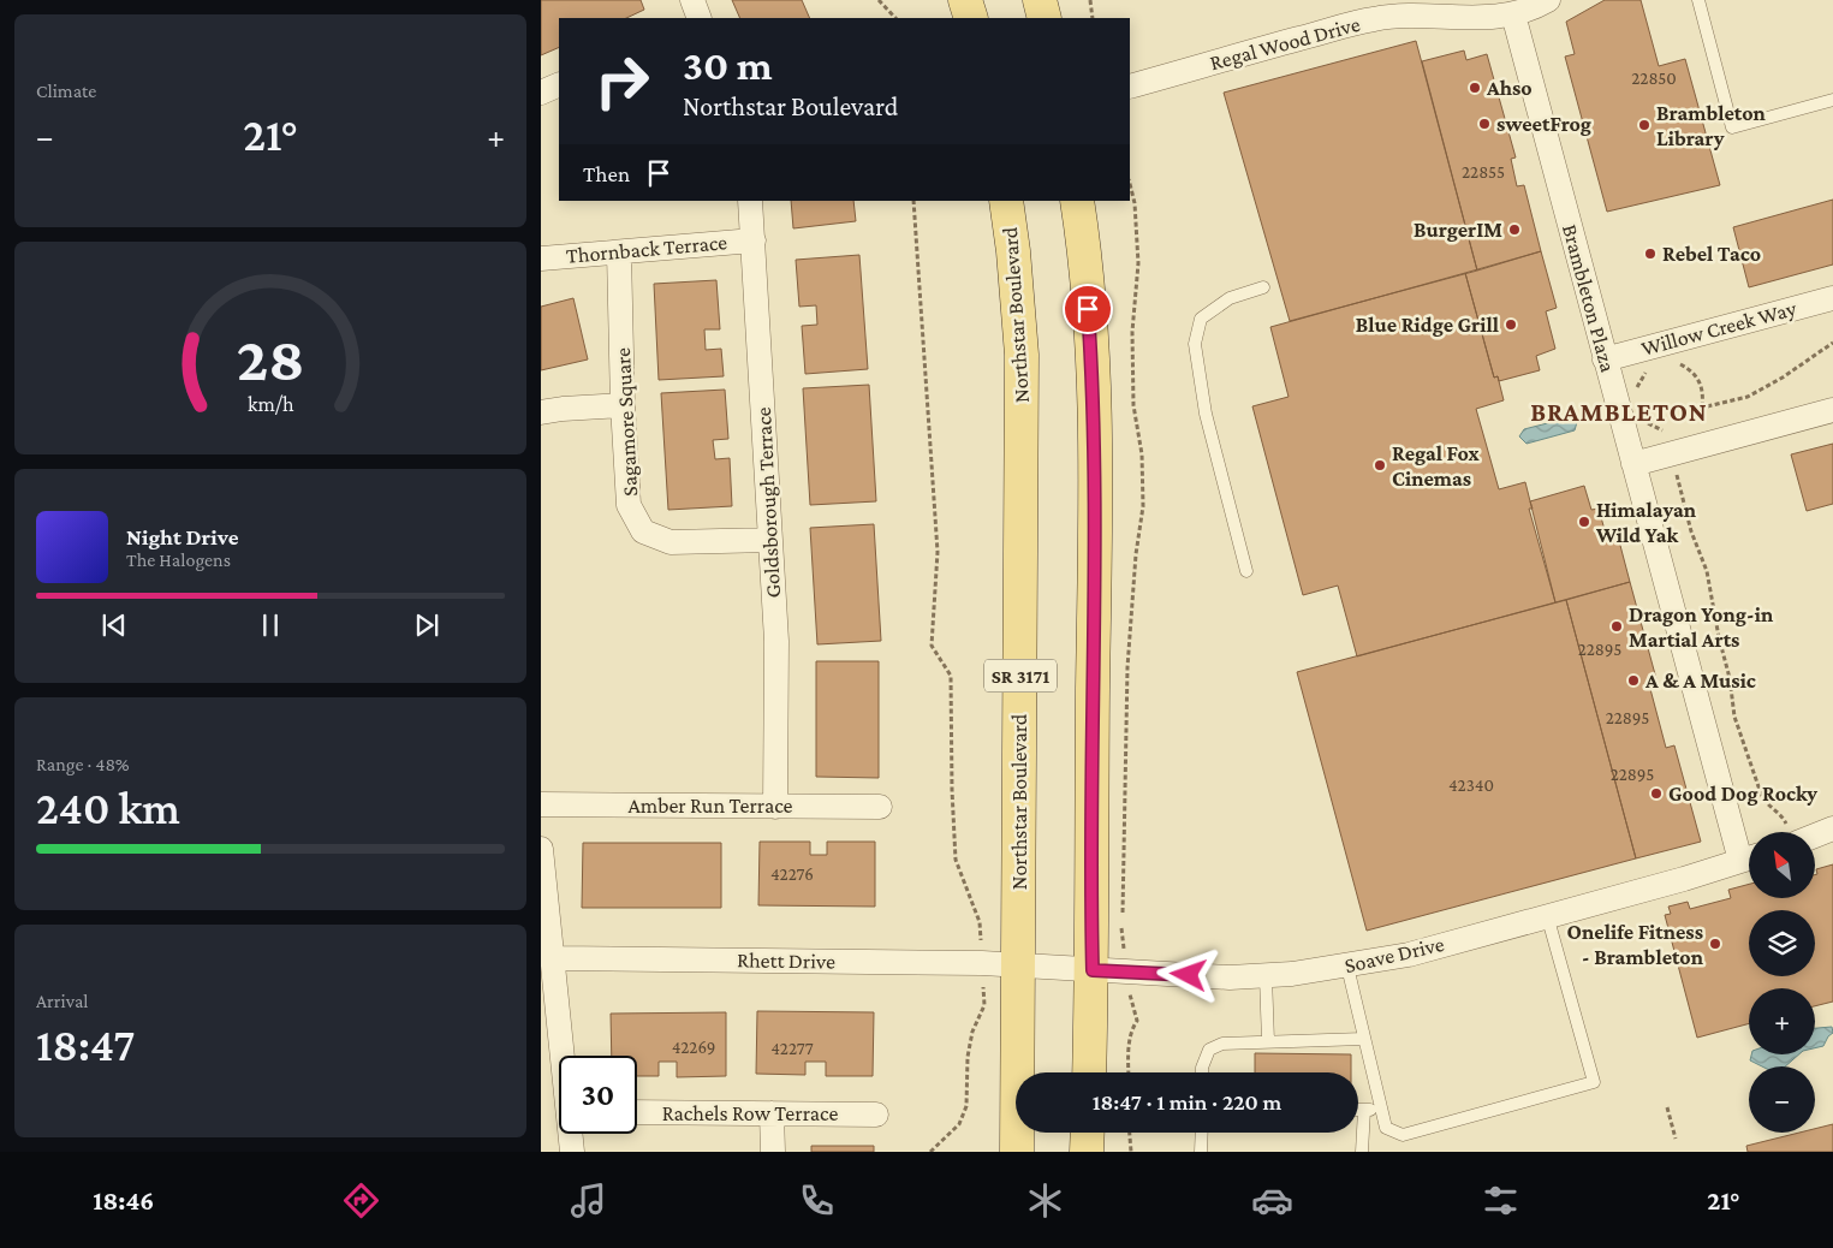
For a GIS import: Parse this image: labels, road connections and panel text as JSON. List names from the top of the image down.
{
  "streets": {
    "main road": ["Northstar Boulevard", "SR 3171"],
    "street": [
      "Regal Wood Drive",
      "Thornback Terrace",
      "Brambleton Plaza",
      "Willow Creek Way",
      "Sagamore Square",
      "Goldsborough Terrace",
      "Amber Run Terrace",
      "Soave Drive",
      "Rhett Drive",
      "Rachels Row Terrace"
    ]
  },
  "crossings": [
    ["Regal Wood Drive", "Brambleton Plaza"],
    ["Thornback Terrace", "Sagamore Square"],
    ["Thornback Terrace", "Goldsborough Terrace"],
    ["Brambleton Plaza", "Willow Creek Way"],
    ["Northstar Boulevard", "Soave Drive"],
    ["Northstar Boulevard", "Rhett Drive"],
    ["Sagamore Square", "Goldsborough Terrace"],
    ["Goldsborough Terrace", "Amber Run Terrace"],
    ["Soave Drive", "Rhett Drive"]
  ],
  "districts": ["BRAMBLETON"],
  "places": [
    "Ahso",
    "sweetFrog",
    "Brambleton Library",
    "BurgerIM",
    "Rebel Taco",
    "Blue Ridge Grill",
    "Regal Fox Cinemas",
    "Himalayan Wild Yak",
    "Dragon Yong-in Martial Arts",
    "A & A Music",
    "Good Dog Rocky",
    "Onelife Fitness - Brambleton"
  ],
  "house_numbers": [
    "22850",
    "22855",
    "22895",
    "22895",
    "22895",
    "42340",
    "42276",
    "42269",
    "42277"
  ],
  "north": "top left",
  "page": {
    "tile": [
      "Climate",
      ["Range · 48%", "240 km"],
      ["Arrival", "18:47"]
    ],
    "turn": ["30 m", "Northstar Boulevard"],
    "heat": ["−", "21°", "+"],
    "then": "Then",
    "song": ["Night Drive", "The Halogens"],
    "map_buttons": ["+", "−"],
    "limit": "30",
    "trip": "18:47 · 1 min · 220 m",
    "tabs": ["18:46", "21°"],
    "gauge": ["28", "km/h"]
  }
}
